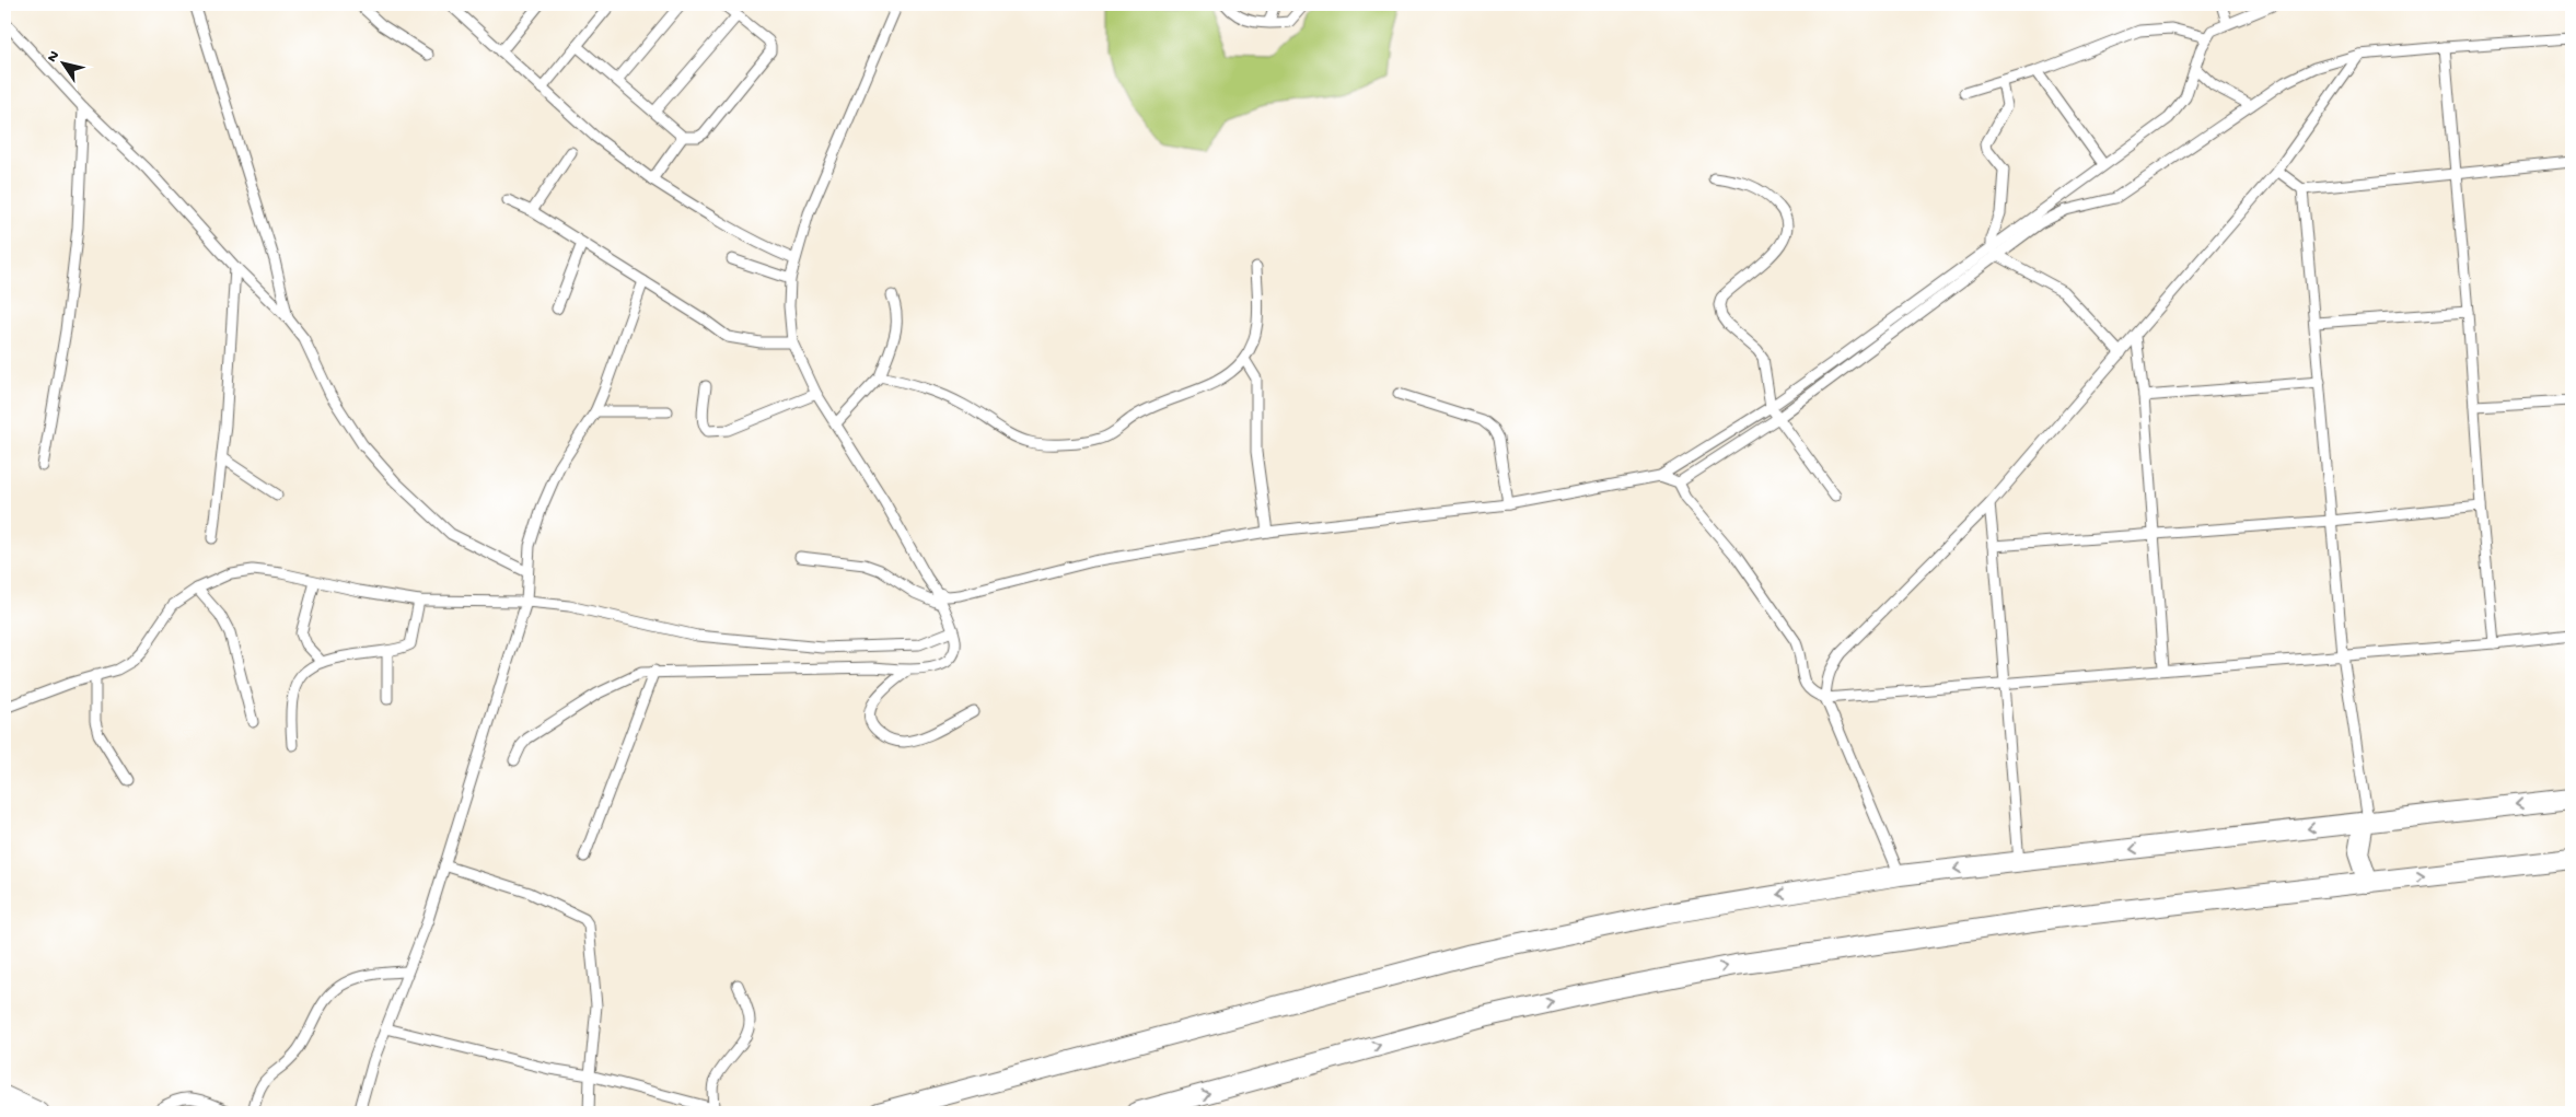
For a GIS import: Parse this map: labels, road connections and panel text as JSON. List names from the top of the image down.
{
  "north": "top left"
}
